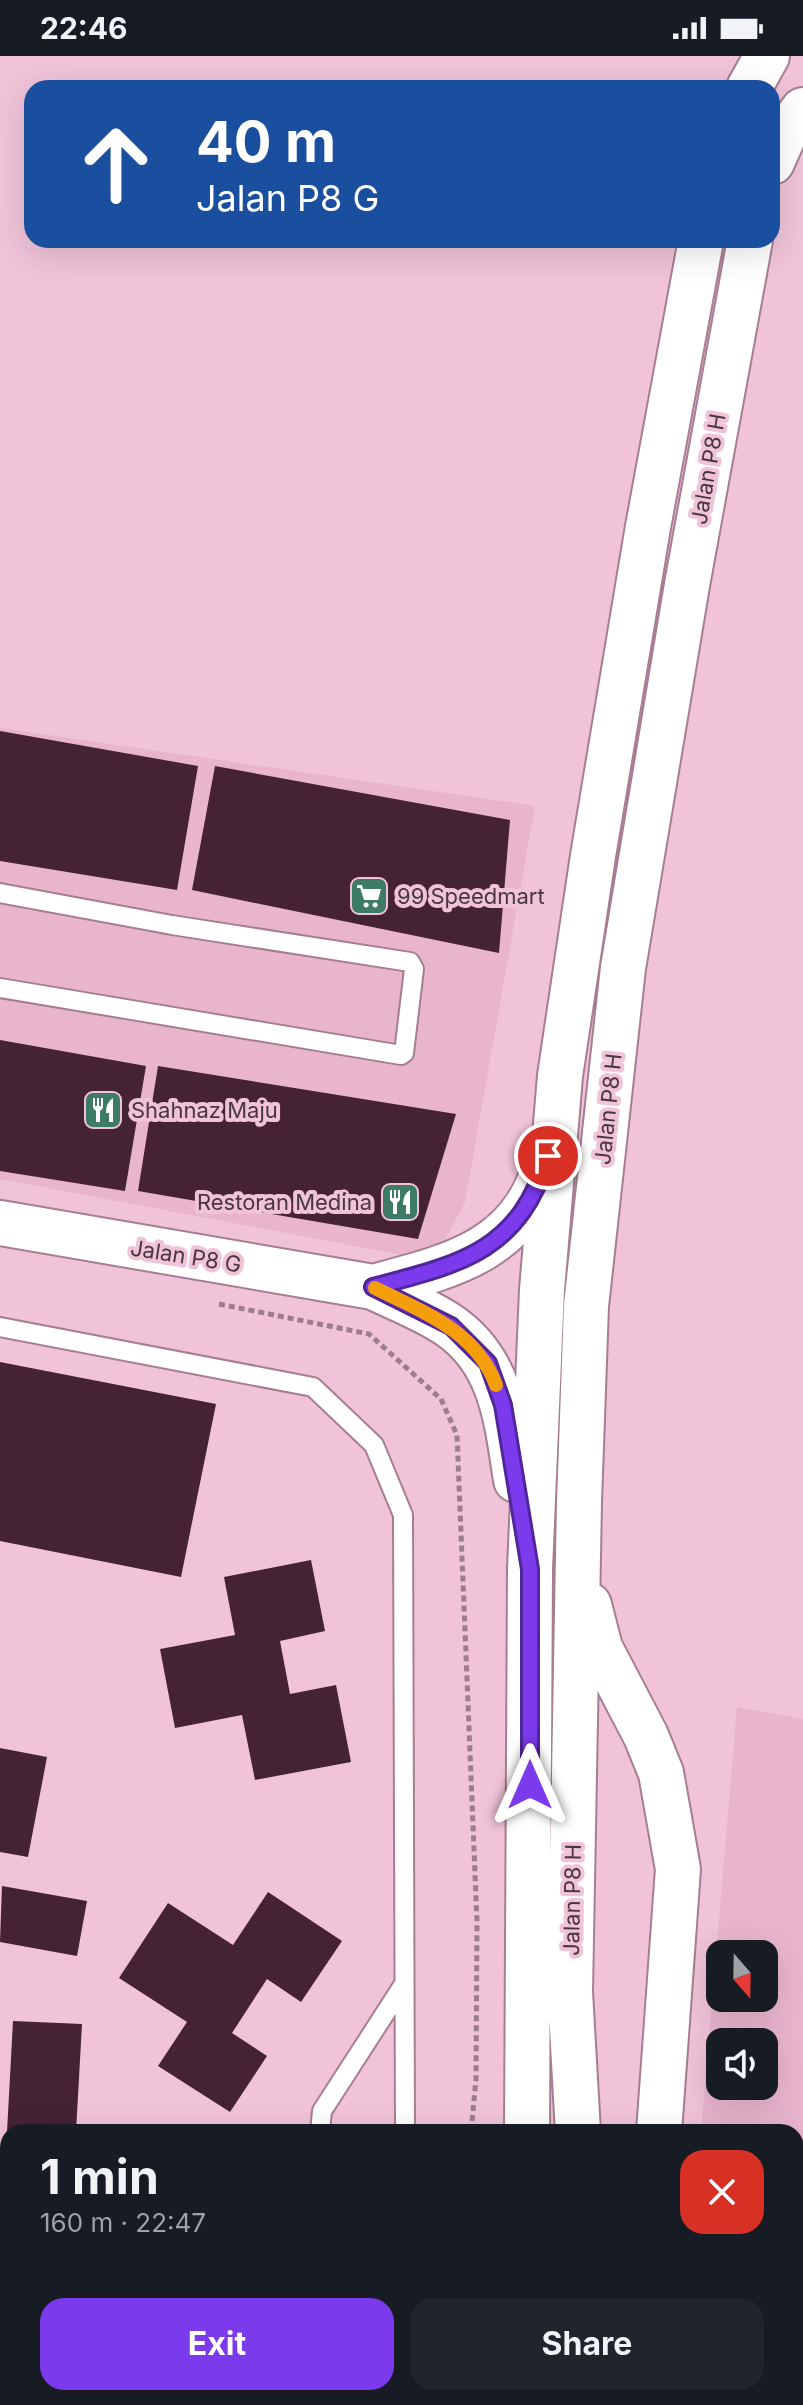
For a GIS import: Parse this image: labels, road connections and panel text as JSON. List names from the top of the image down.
{
  "streets": {
    "street": ["Jalan P8 H", "Jalan P8 G"]
  },
  "crossings": [
    ["Jalan P8 H", "Jalan P8 G"]
  ],
  "places": {
    "supermarket": ["99 Speedmart"],
    "restaurant": ["Shahnaz Maju", "Restoran Medina"]
  },
  "north": "bottom",
  "page": {
    "status": "22:46",
    "turn": ["40 m", "Jalan P8 G"],
    "heading": ["1 min", "160 m · 22:47"],
    "buttons": ["Exit", "Share"]
  }
}
